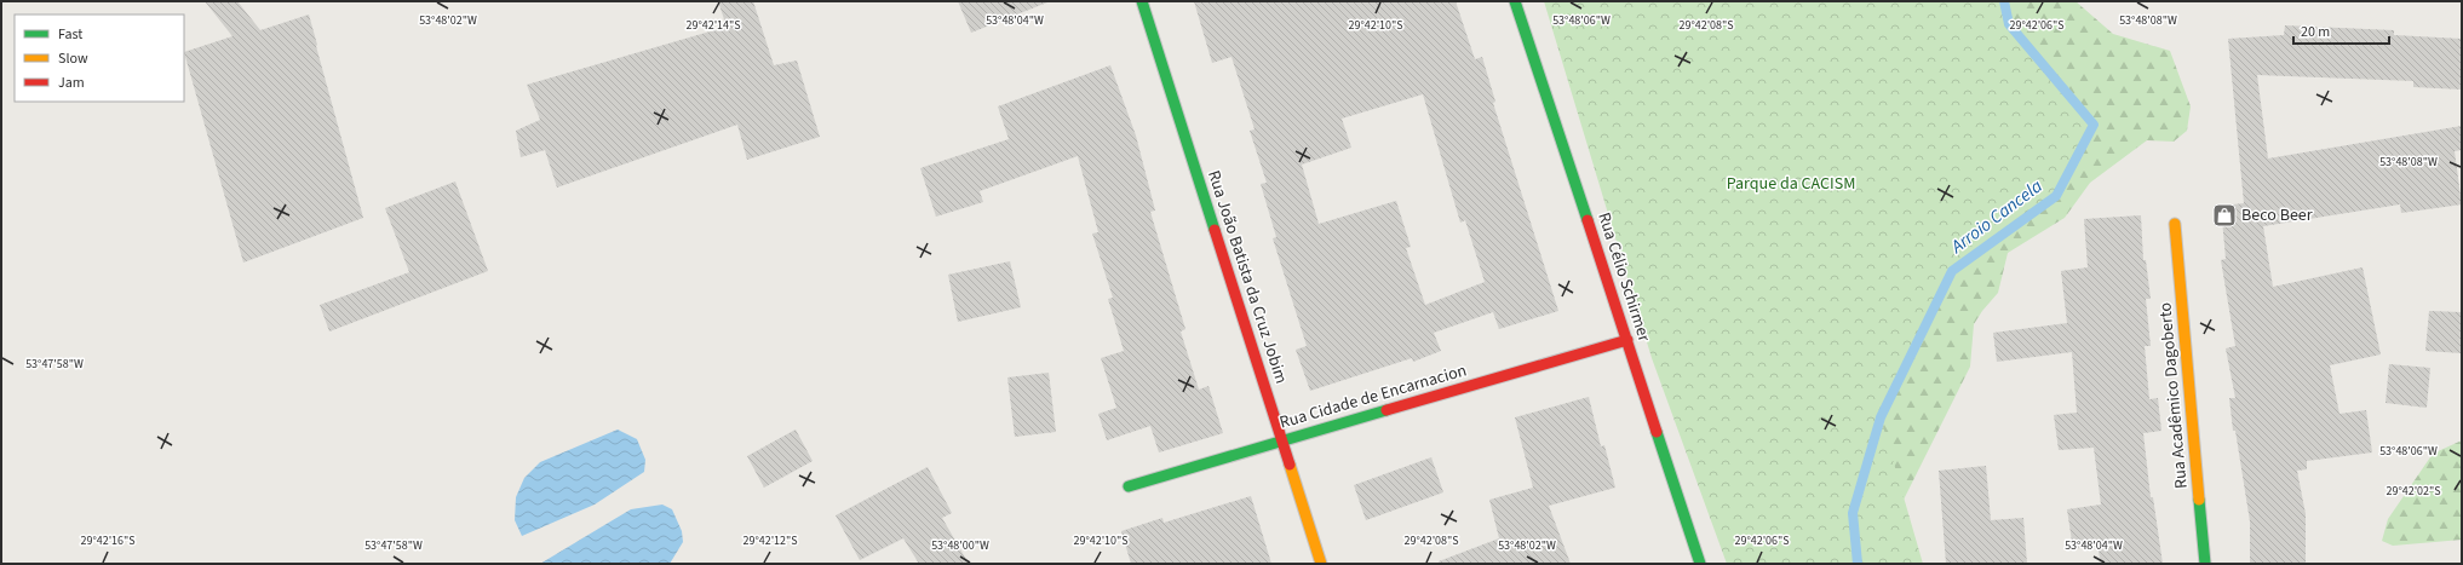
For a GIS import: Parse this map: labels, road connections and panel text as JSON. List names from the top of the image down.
{
  "streets": {
    "street": [
      "Rua João Batista da Cruz Jobim",
      "Rua Célio Schirmer",
      "Rua Acadêmico Dagoberto",
      "Rua Cidade de Encarnacion"
    ]
  },
  "crossings": [
    ["Rua João Batista da Cruz Jobim", "Rua Cidade de Encarnacion"],
    ["Rua Célio Schirmer", "Rua Cidade de Encarnacion"]
  ],
  "water": ["Arroio Cancela"],
  "parks": ["Parque da CACISM"],
  "places": {
    "shop": ["Beco Beer"]
  },
  "legend": ["Fast", "Slow", "Jam"],
  "scale_bar": "20 m",
  "coordinates": [
    "53°48'02\"W",
    "53°48'04\"W",
    "53°48'06\"W",
    "53°48'08\"W",
    "29°42'14\"S",
    "29°42'10\"S",
    "29°42'08\"S",
    "29°42'06\"S",
    "53°47'58\"W",
    "29°42'02\"S",
    "29°42'16\"S",
    "29°42'12\"S",
    "53°48'00\"W"
  ]
}
